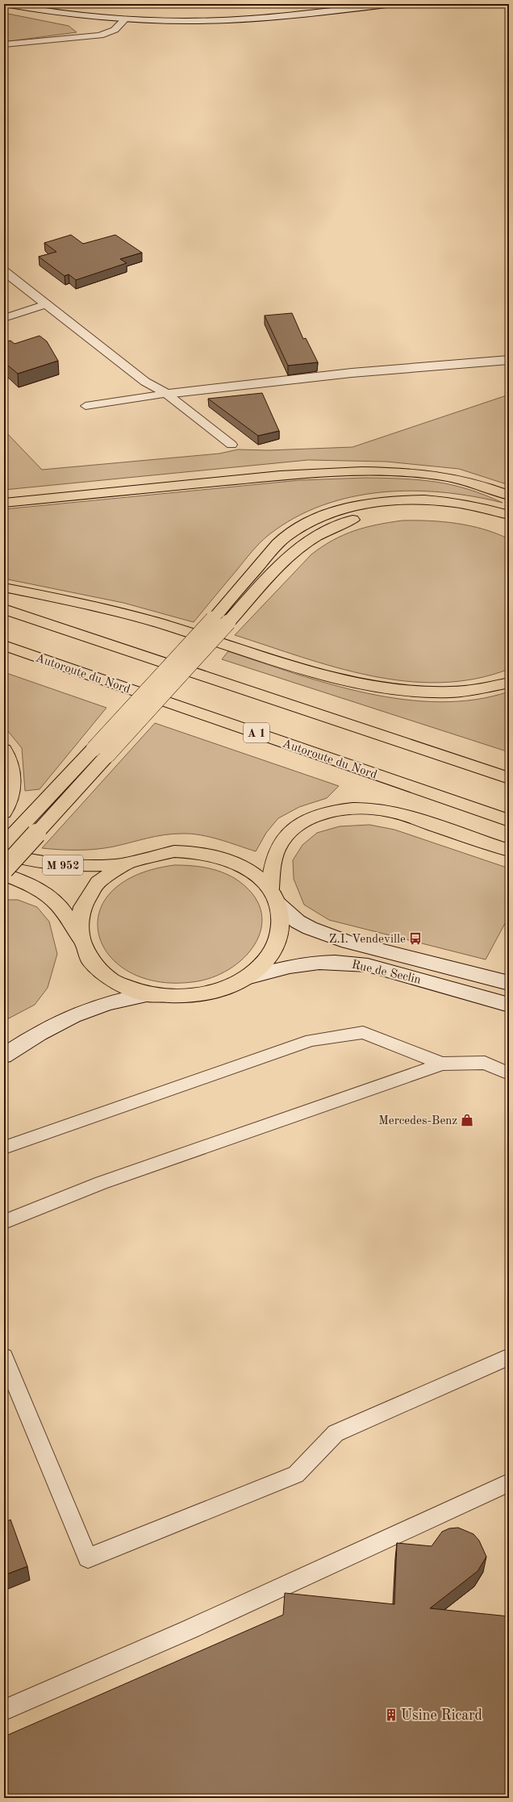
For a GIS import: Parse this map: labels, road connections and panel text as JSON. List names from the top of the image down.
{
  "streets": {
    "main road": ["Autoroute du Nord", "A 1", "M 952"],
    "street": ["Rue de Seclin"]
  },
  "places": {
    "bus stop": ["Z.I. Vendeville"],
    "shop": ["Mercedes-Benz"],
    "building": ["Usine Ricard"]
  }
}
